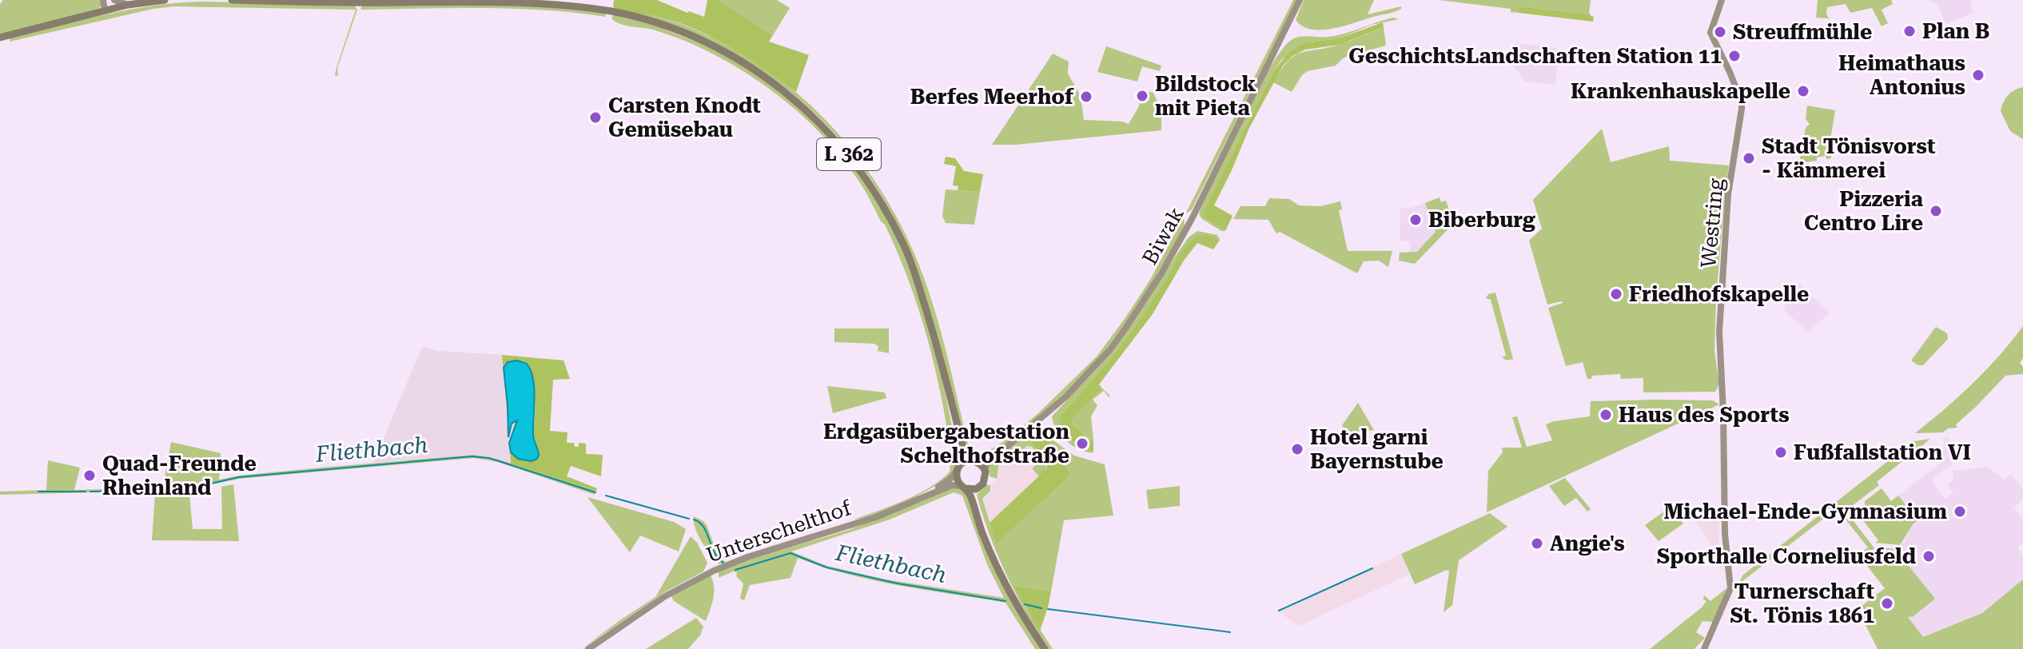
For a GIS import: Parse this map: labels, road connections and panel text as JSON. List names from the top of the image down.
{
  "streets": {
    "main road": ["L 362"],
    "street": ["Westring", "Biwak", "Unterschelthof"]
  },
  "crossings": [
    ["L 362", "Biwak"],
    ["L 362", "Unterschelthof"],
    ["Biwak", "Unterschelthof"]
  ],
  "water": ["Fliethbach"],
  "places": [
    "Plan B",
    "Streuffmühle",
    "GeschichtsLandschaften Station 11",
    "Heimathaus Antonius",
    "Krankenhauskapelle",
    "Bildstock mit Pieta",
    "Berfes Meerhof",
    "Carsten Knodt Gemüsebau",
    "Stadt Tönisvorst - Kämmerei",
    "Pizzeria Centro Lire",
    "Biberburg",
    "Friedhofskapelle",
    "Haus des Sports",
    "Erdgasübergabestation Schelthofstraße",
    "Hotel garni Bayernstube",
    "Fußfallstation VI",
    "Quad-Freunde Rheinland",
    "Michael-Ende-Gymnasium",
    "Angie's",
    "Sporthalle Corneliusfeld",
    "Turnerschaft St. Tönis 1861"
  ]
}
